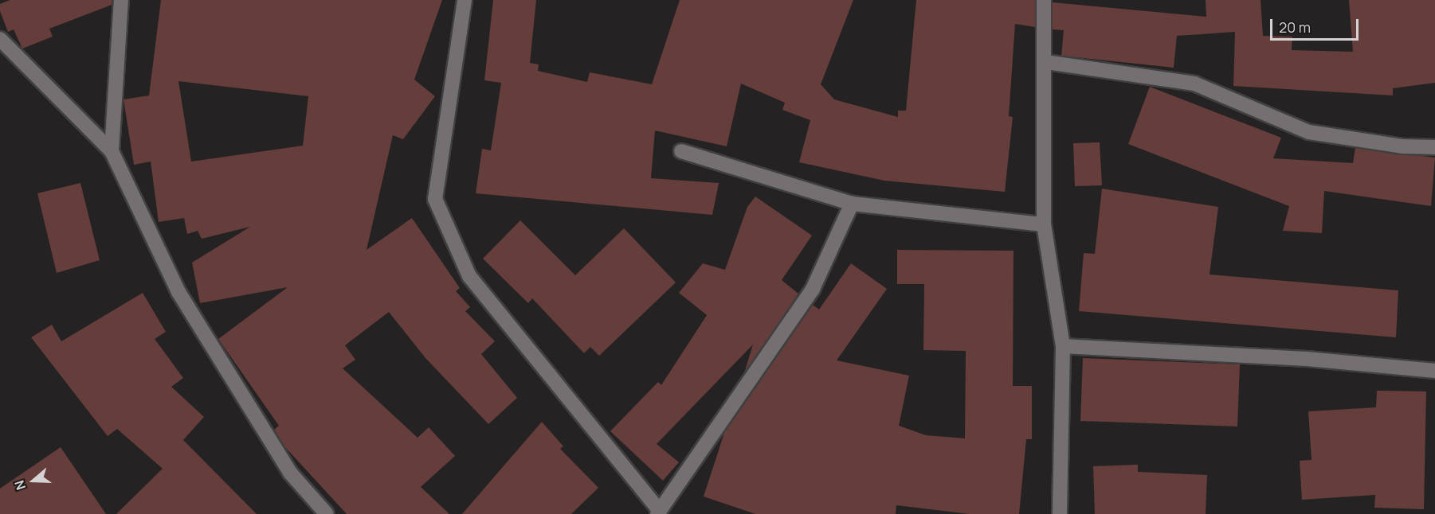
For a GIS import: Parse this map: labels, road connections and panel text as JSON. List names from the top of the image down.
{
  "scale_bar": "20 m",
  "north": "left"
}
